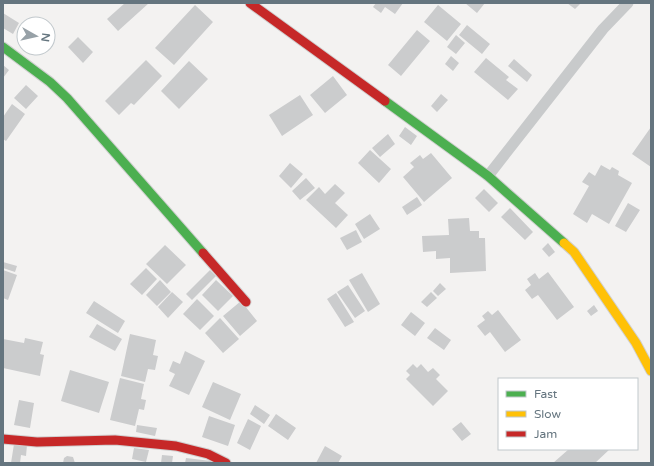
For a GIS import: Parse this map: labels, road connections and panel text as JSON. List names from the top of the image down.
{
  "legend": ["Fast", "Slow", "Jam"],
  "north": "right"
}
